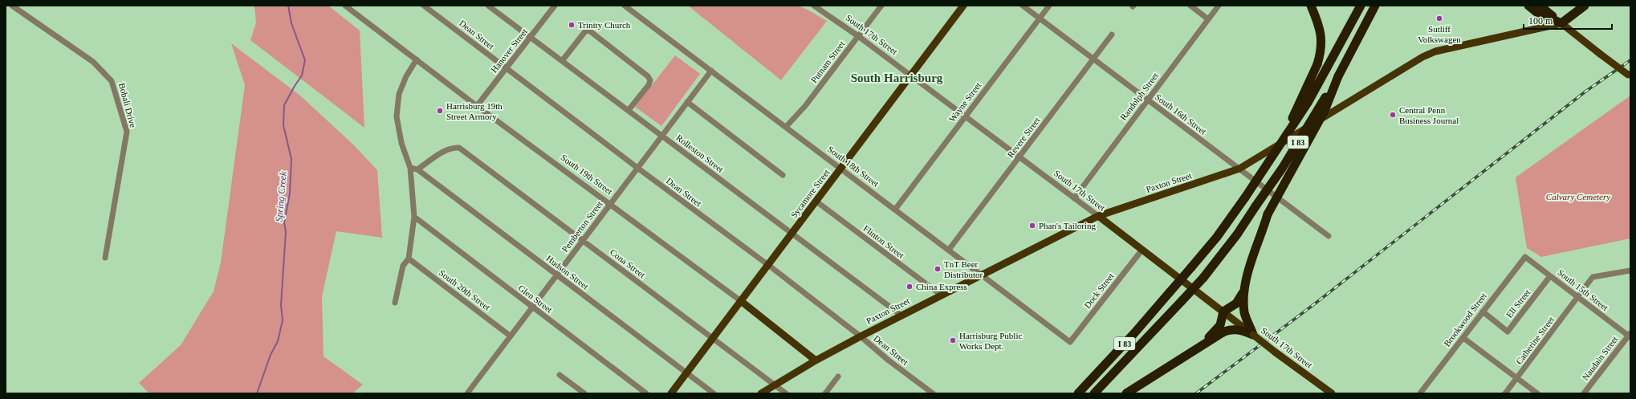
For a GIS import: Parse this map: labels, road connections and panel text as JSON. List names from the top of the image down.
{
  "streets": {
    "highway": ["I 83", "Paxton Street"],
    "main road": ["South 17th Street", "South 19th Street", "Sycamore Street"],
    "street": [
      "Dean Street",
      "Hanover Street",
      "Putnam Street",
      "Randolph Street",
      "Wayne Street",
      "Bobali Drive",
      "South 16th Street",
      "Revere Street",
      "Rolleston Street",
      "South 18th Street",
      "Pemberton Street",
      "Flinton Street",
      "Cona Street",
      "Hudson Street",
      "South 20th Street",
      "South 15th Street",
      "Dock Street",
      "Glen Street",
      "Ell Street",
      "Brookwood Street",
      "Catherine Street",
      "Naudain Street"
    ]
  },
  "crossings": [
    ["Dean Street", "Hanover Street"],
    ["Dean Street", "Paxton Street"],
    ["Dean Street", "Sycamore Street"],
    ["Dean Street", "Pemberton Street"],
    ["South 17th Street", "Putnam Street"],
    ["South 17th Street", "Randolph Street"],
    ["South 17th Street", "Wayne Street"],
    ["South 17th Street", "Revere Street"],
    ["South 17th Street", "Paxton Street"],
    ["South 17th Street", "Sycamore Street"],
    ["South 17th Street", "Dock Street"],
    ["Hanover Street", "Rolleston Street"],
    ["Hanover Street", "South 19th Street"],
    ["Putnam Street", "South 18th Street"],
    ["Randolph Street", "South 16th Street"],
    ["Wayne Street", "South 16th Street"],
    ["Wayne Street", "South 18th Street"],
    ["South 16th Street", "Revere Street"],
    ["South 16th Street", "Paxton Street"],
    ["Revere Street", "South 18th Street"],
    ["Rolleston Street", "Paxton Street"],
    ["Rolleston Street", "Sycamore Street"],
    ["Rolleston Street", "Pemberton Street"],
    ["South 18th Street", "Paxton Street"],
    ["South 18th Street", "Sycamore Street"],
    ["South 18th Street", "Pemberton Street"],
    ["South 18th Street", "Dock Street"],
    ["South 19th Street", "Paxton Street"],
    ["South 19th Street", "Sycamore Street"],
    ["South 19th Street", "Pemberton Street"],
    ["Paxton Street", "Flinton Street"],
    ["Paxton Street", "Cona Street"],
    ["Sycamore Street", "Flinton Street"],
    ["Sycamore Street", "Cona Street"],
    ["Sycamore Street", "Hudson Street"],
    ["Pemberton Street", "Cona Street"],
    ["Pemberton Street", "Hudson Street"],
    ["Pemberton Street", "South 20th Street"],
    ["Pemberton Street", "Glen Street"],
    ["Cona Street", "Hudson Street"],
    ["South 15th Street", "Ell Street"],
    ["South 15th Street", "Brookwood Street"],
    ["South 15th Street", "Catherine Street"],
    ["South 15th Street", "Naudain Street"],
    ["Ell Street", "Brookwood Street"]
  ],
  "districts": ["South Harrisburg"],
  "water": ["Spring Creek"],
  "parks": ["Calvary Cemetery"],
  "places": [
    "Sutliff Volkswagen",
    "Trinity Church",
    "Harrisburg 19th Street Armory",
    "Central Penn Business Journal",
    "Phan's Tailoring",
    "TnT Beer Distributor",
    "China Express",
    "Harrisburg Public Works Dept."
  ],
  "scale_bar": "100 m"
}
